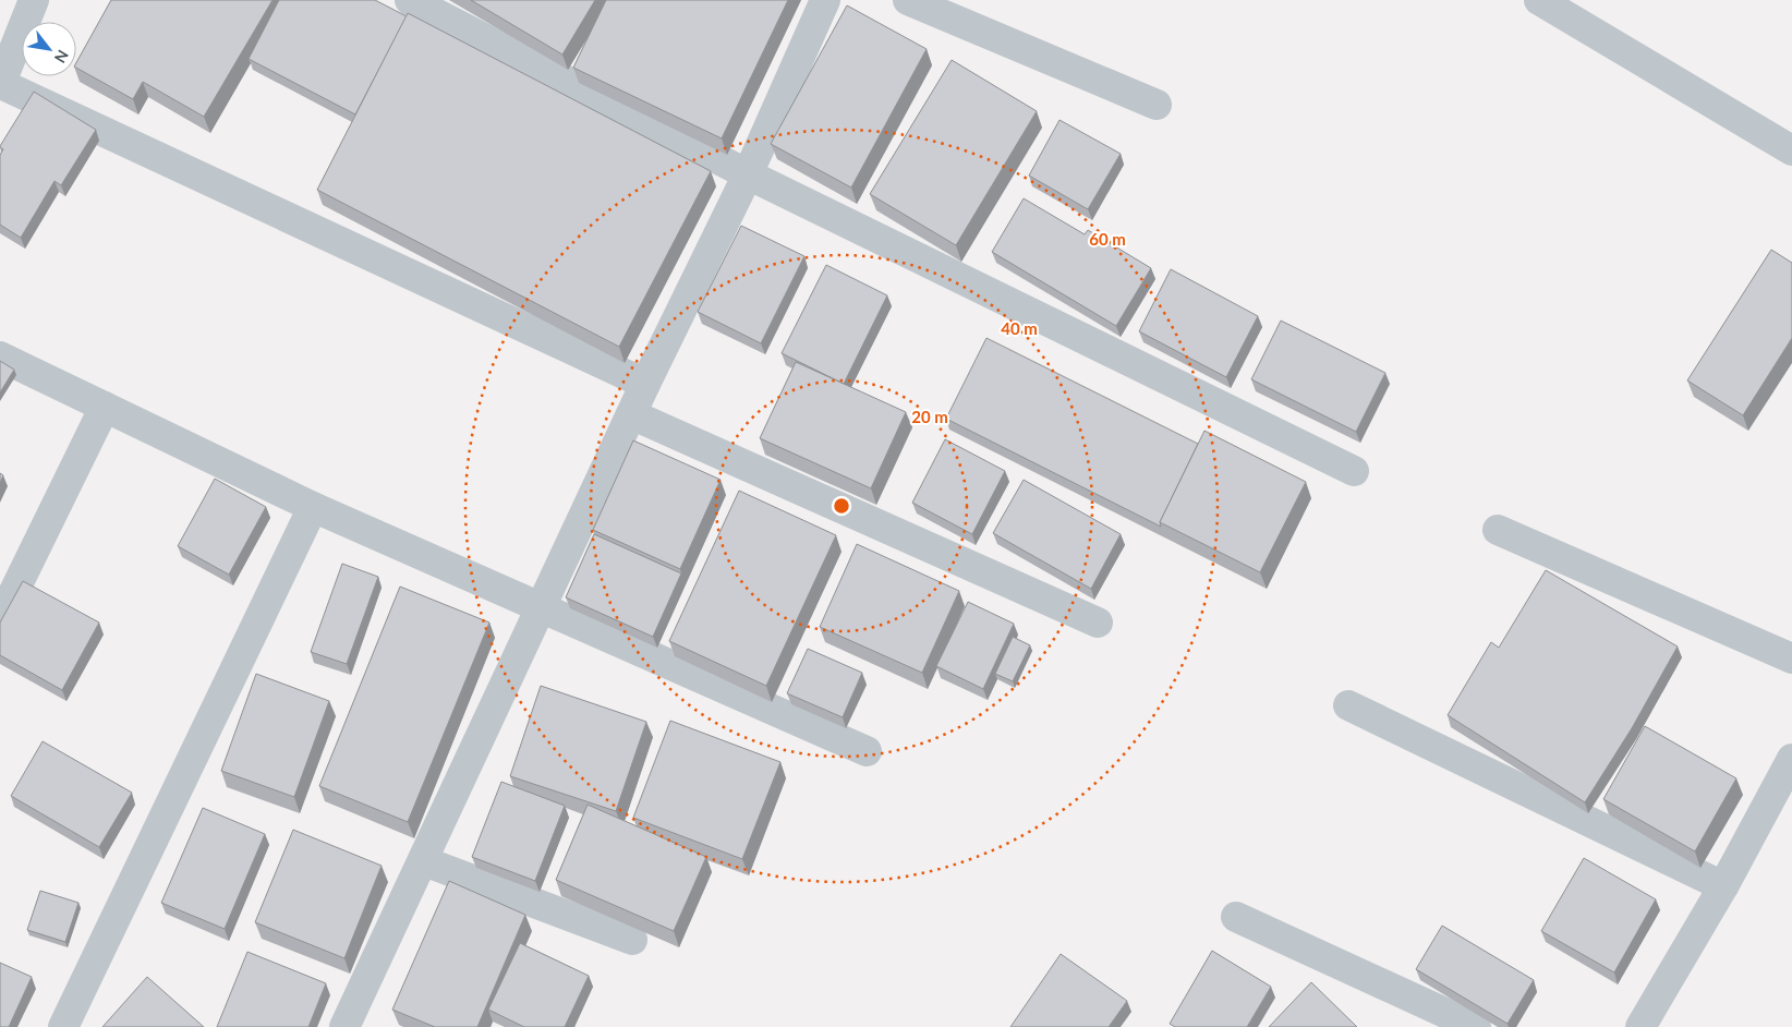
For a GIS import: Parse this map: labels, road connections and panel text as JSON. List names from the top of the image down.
{
  "north": "bottom right",
  "rings": ["60 m", "40 m", "20 m"]
}
